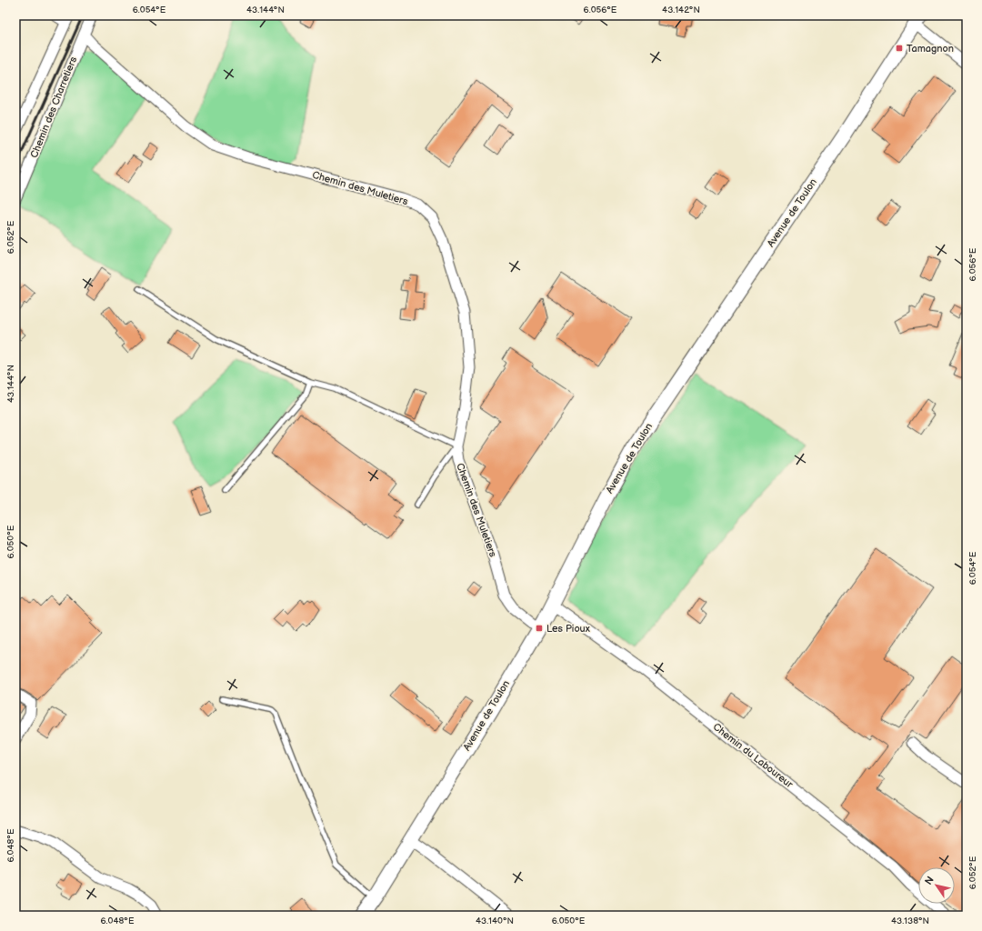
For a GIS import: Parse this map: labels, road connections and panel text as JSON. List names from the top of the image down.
{
  "streets": {
    "main road": ["Avenue de Toulon"],
    "street": ["Chemin des Charretiers", "Chemin des Muletiers", "Chemin du Laboureur"]
  },
  "crossings": [
    ["Chemin des Charretiers", "Chemin des Muletiers"],
    ["Chemin des Muletiers", "Avenue de Toulon"],
    ["Avenue de Toulon", "Chemin du Laboureur"]
  ],
  "places": {
    "transit": ["Tamagnon", "Les Pioux"]
  },
  "north": "top left",
  "coordinates": [
    "6.054°E",
    "43.144°N",
    "6.056°E",
    "43.142°N",
    "6.052°E",
    "6.050°E",
    "6.048°E",
    "43.140°N",
    "43.138°N"
  ]
}
